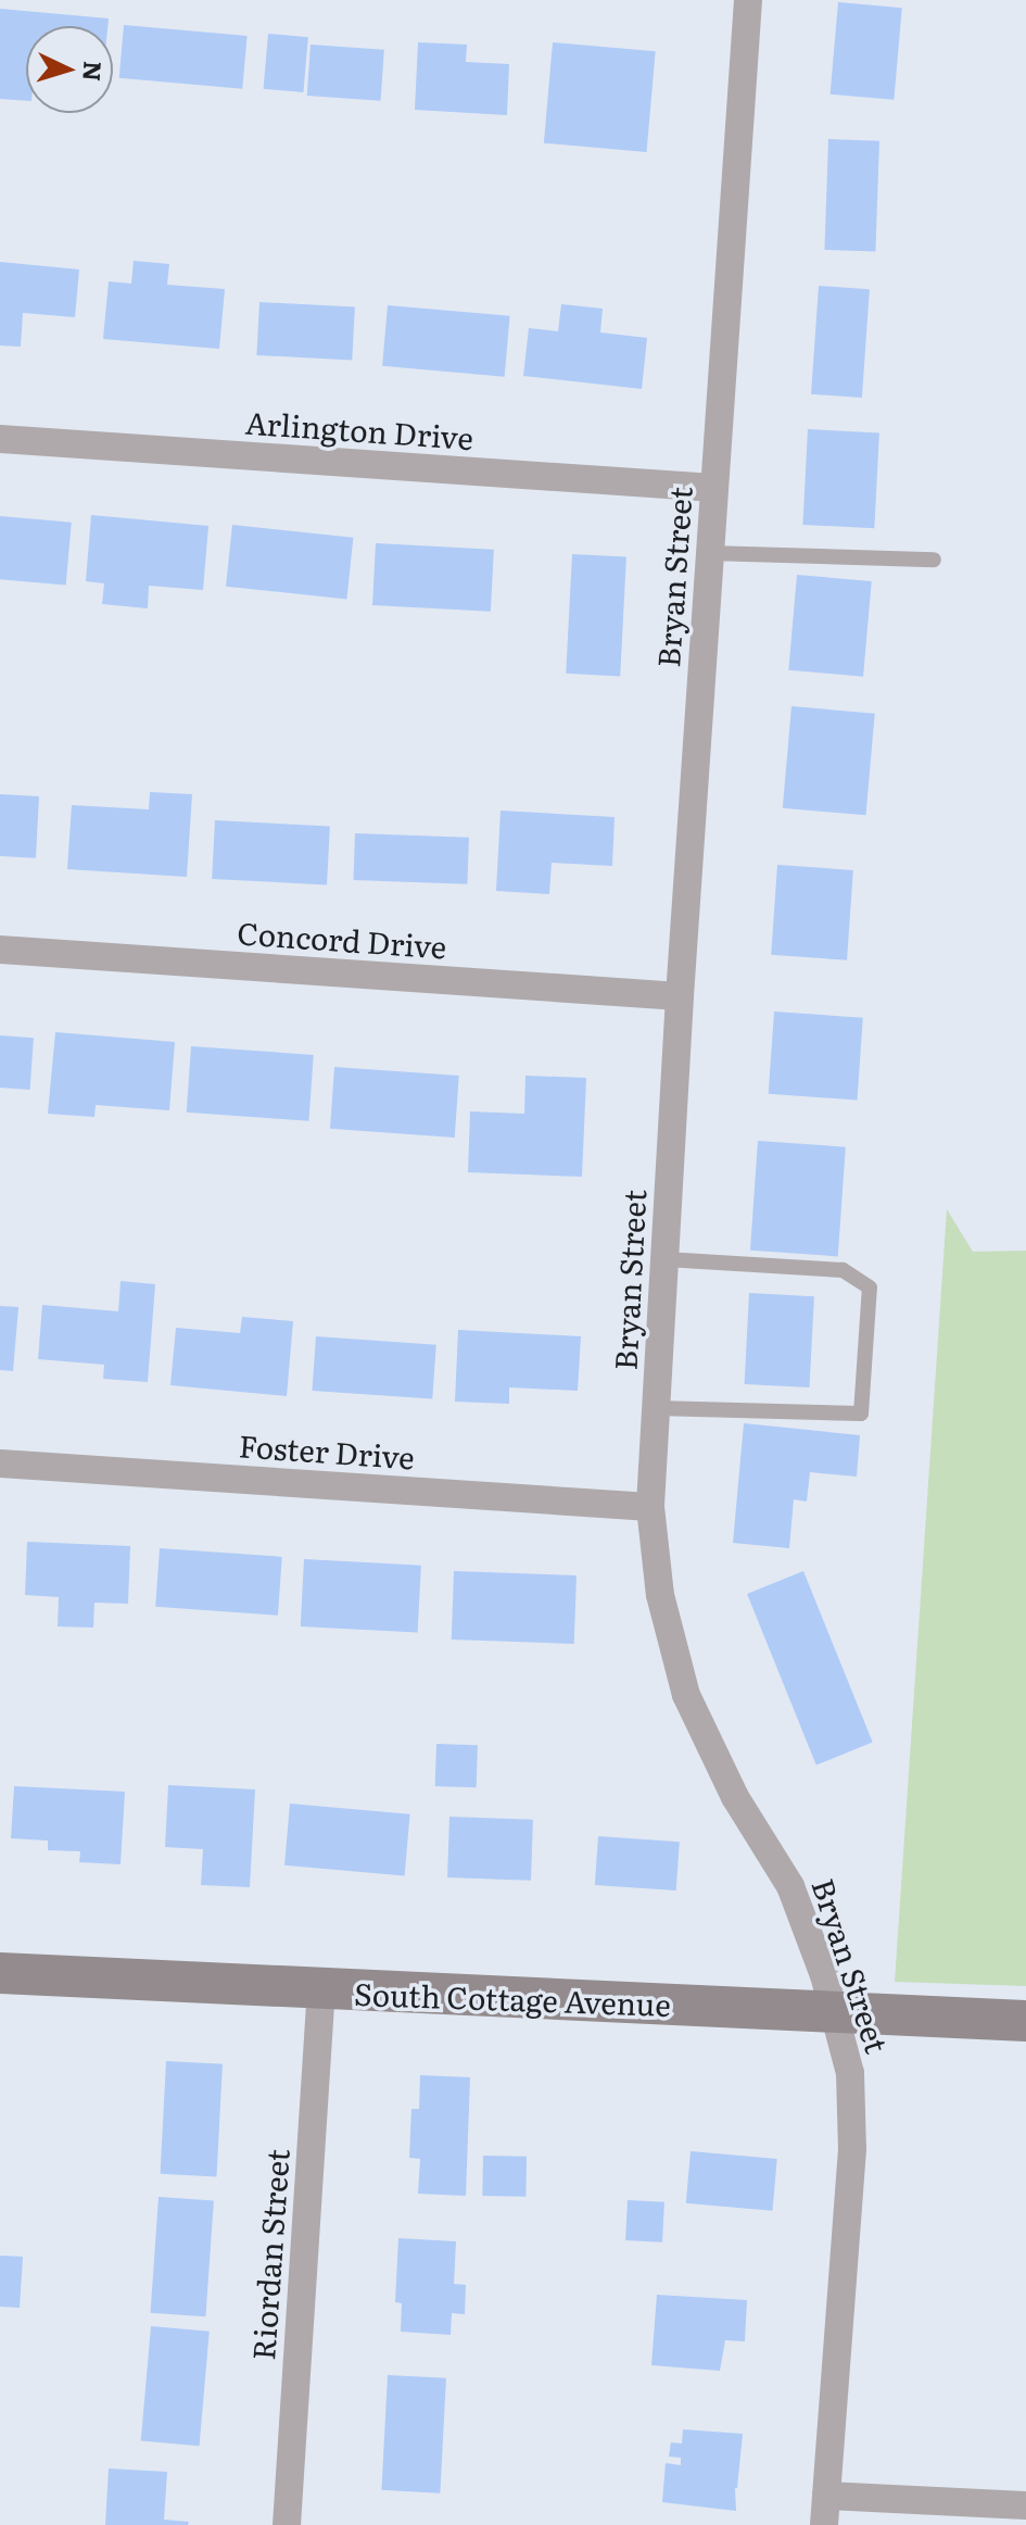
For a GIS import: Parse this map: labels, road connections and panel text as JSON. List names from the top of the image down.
{
  "streets": {
    "main road": ["South Cottage Avenue"],
    "street": [
      "Arlington Drive",
      "Bryan Street",
      "Concord Drive",
      "Foster Drive",
      "Riordan Street"
    ]
  },
  "crossings": [
    ["Arlington Drive", "Bryan Street"],
    ["Bryan Street", "Concord Drive"],
    ["Bryan Street", "Foster Drive"],
    ["Bryan Street", "South Cottage Avenue"],
    ["South Cottage Avenue", "Riordan Street"]
  ],
  "north": "right"
}
